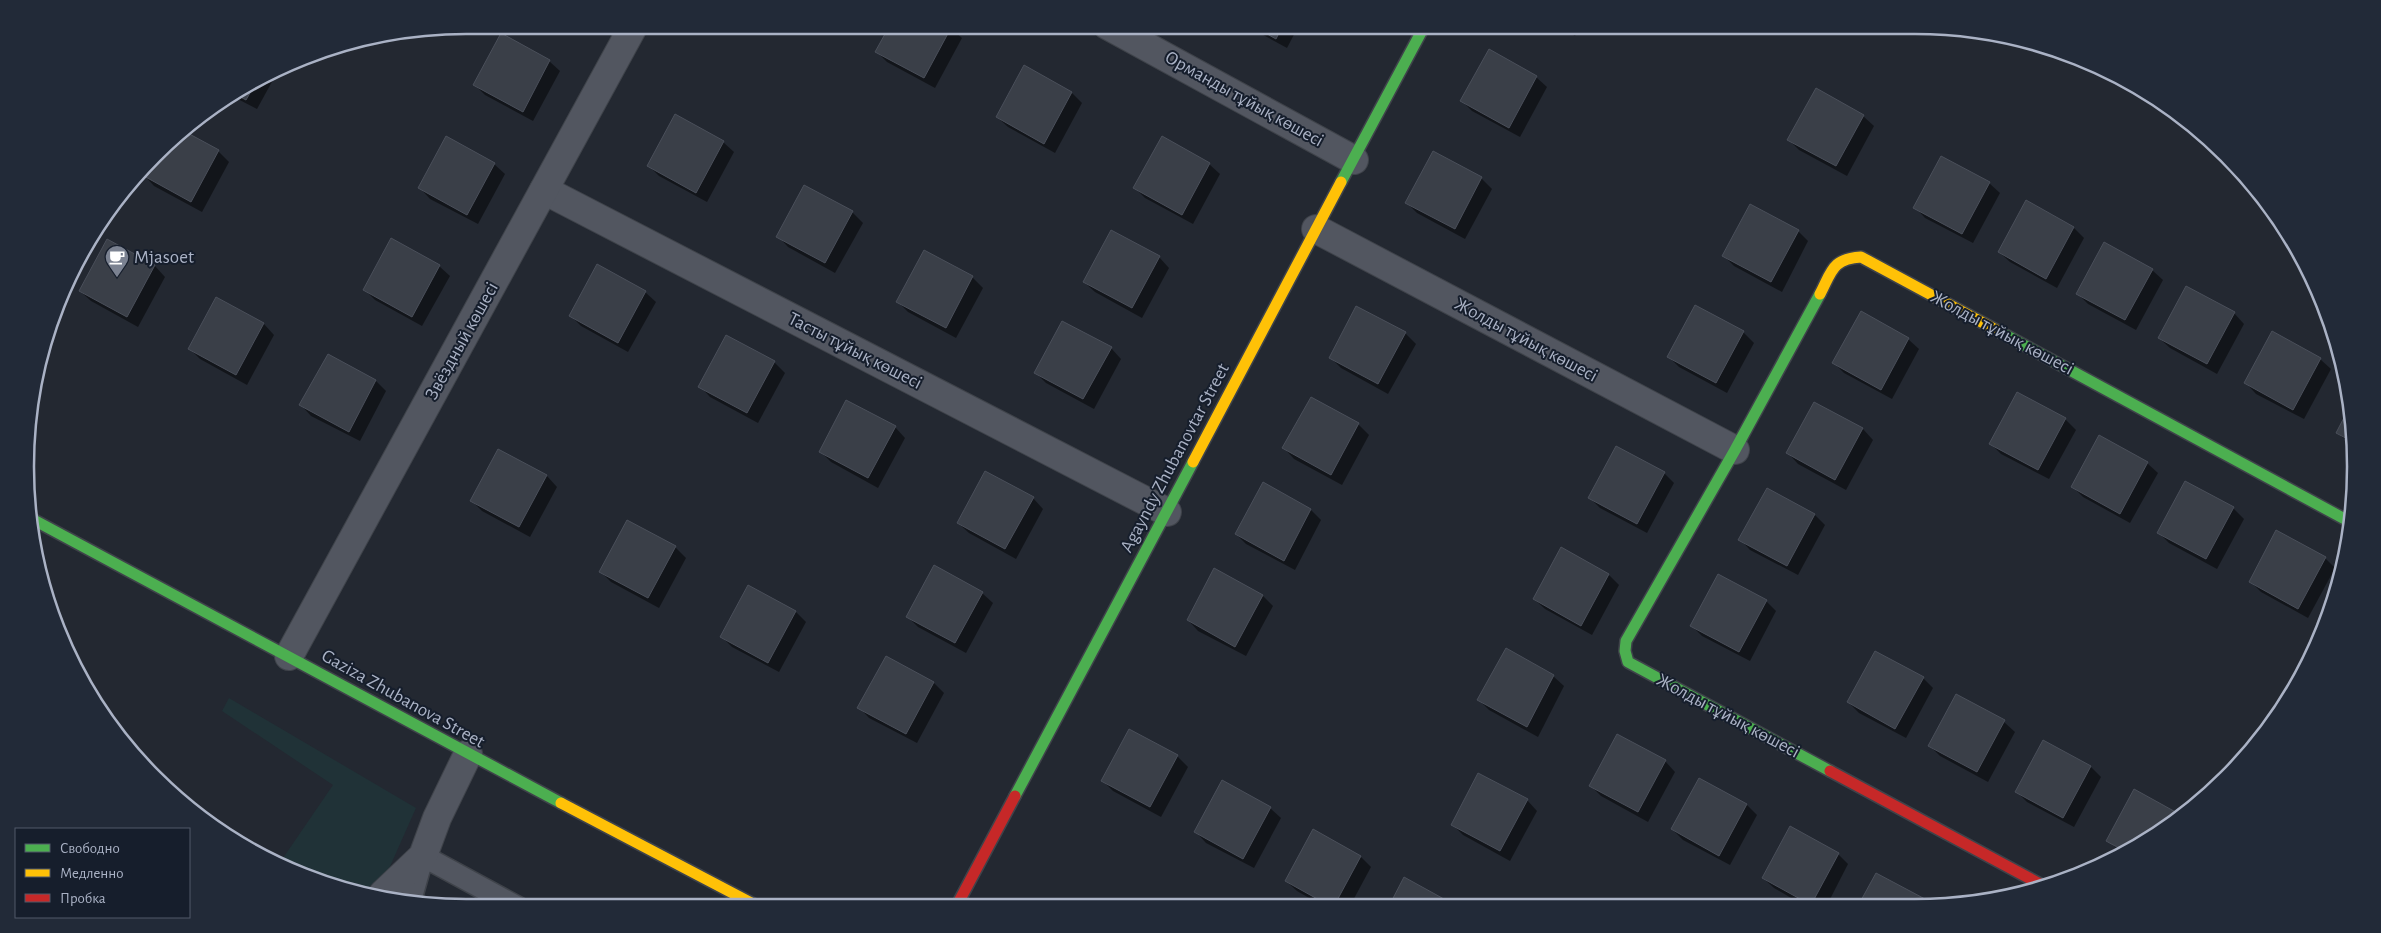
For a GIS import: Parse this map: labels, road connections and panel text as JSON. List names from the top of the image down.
{
  "streets": {
    "street": [
      "Орманды тұйық көшесі",
      "Жолды тұйық көшесі",
      "Звёздный көшесі",
      "Тасты тұйық көшесі",
      "Agayndy Zhubanovtar Street",
      "Gaziza Zhubanova Street"
    ]
  },
  "crossings": [
    ["Орманды тұйық көшесі", "Agayndy Zhubanovtar Street"],
    ["Жолды тұйық көшесі", "Agayndy Zhubanovtar Street"],
    ["Звёздный көшесі", "Тасты тұйық көшесі"],
    ["Звёздный көшесі", "Gaziza Zhubanova Street"],
    ["Тасты тұйық көшесі", "Agayndy Zhubanovtar Street"]
  ],
  "places": {
    "cafe": ["Mjasoet"]
  },
  "legend": ["Свободно", "Медленно", "Пробка"]
}
